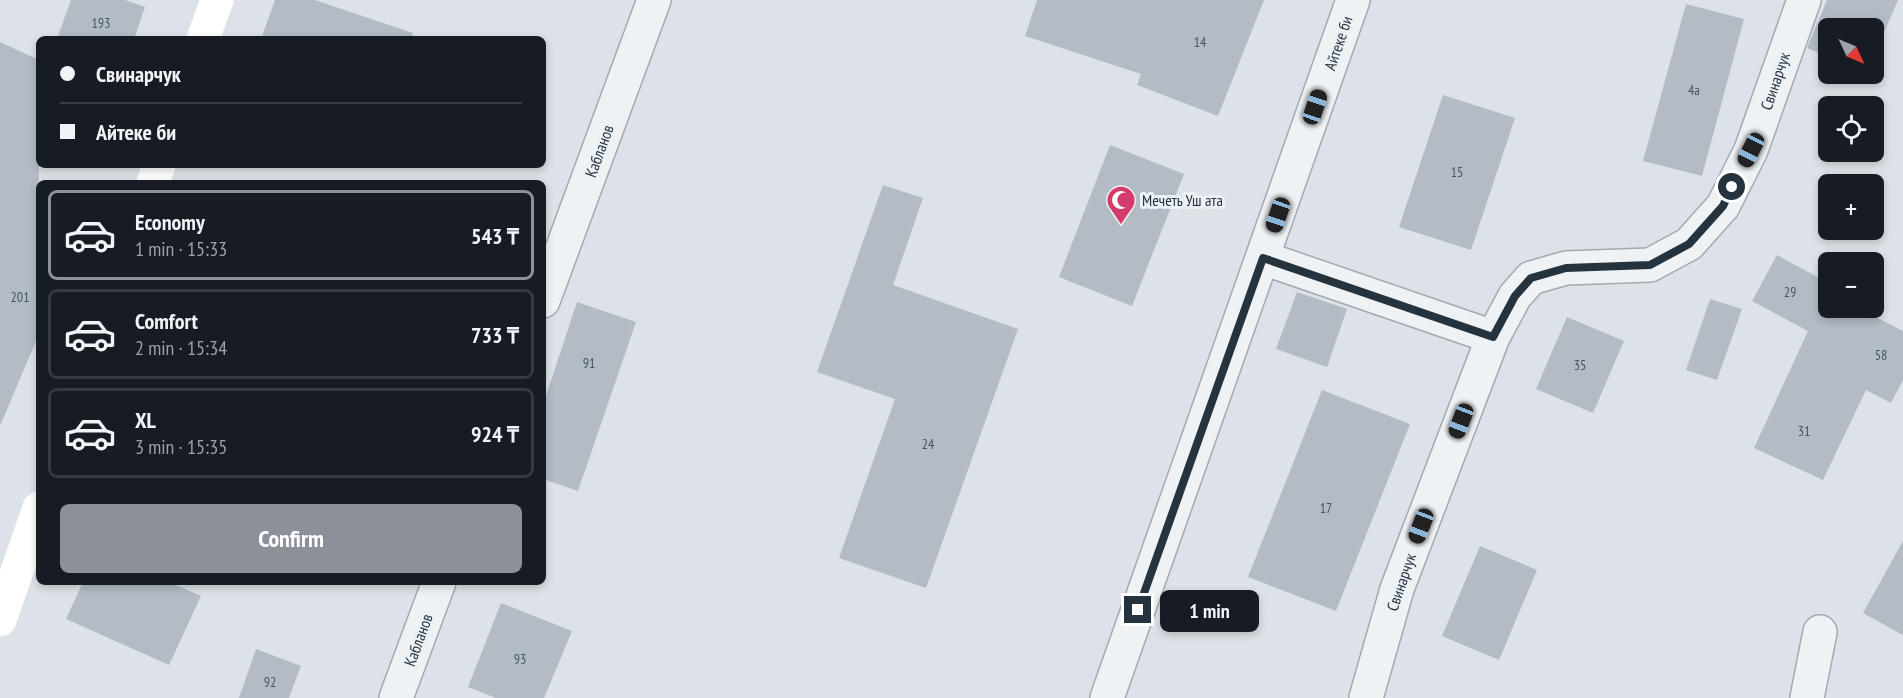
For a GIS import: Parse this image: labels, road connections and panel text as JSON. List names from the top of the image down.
{
  "streets": {
    "street": ["Айтеке би", "Свинарчук", "Кабланов"]
  },
  "places": {
    "mosque": ["Мечеть Уш ата"]
  },
  "house_numbers": [
    "193",
    "14",
    "4а",
    "15",
    "29",
    "201",
    "58",
    "91",
    "35",
    "31",
    "24",
    "17",
    "93",
    "92"
  ],
  "north": "bottom right",
  "page": {
    "map_buttons": ["+", "−"],
    "banner": ["Свинарчук", "Айтеке би"],
    "list": [
      {
        "name": "Economy",
        "note": "1 min · 15:33",
        "value": "543 ₸"
      },
      {
        "name": "Comfort",
        "note": "2 min · 15:34",
        "value": "733 ₸"
      },
      {
        "name": "XL",
        "note": "3 min · 15:35",
        "value": "924 ₸"
      }
    ],
    "buttons": "Confirm",
    "bubble": "1 min"
  }
}
